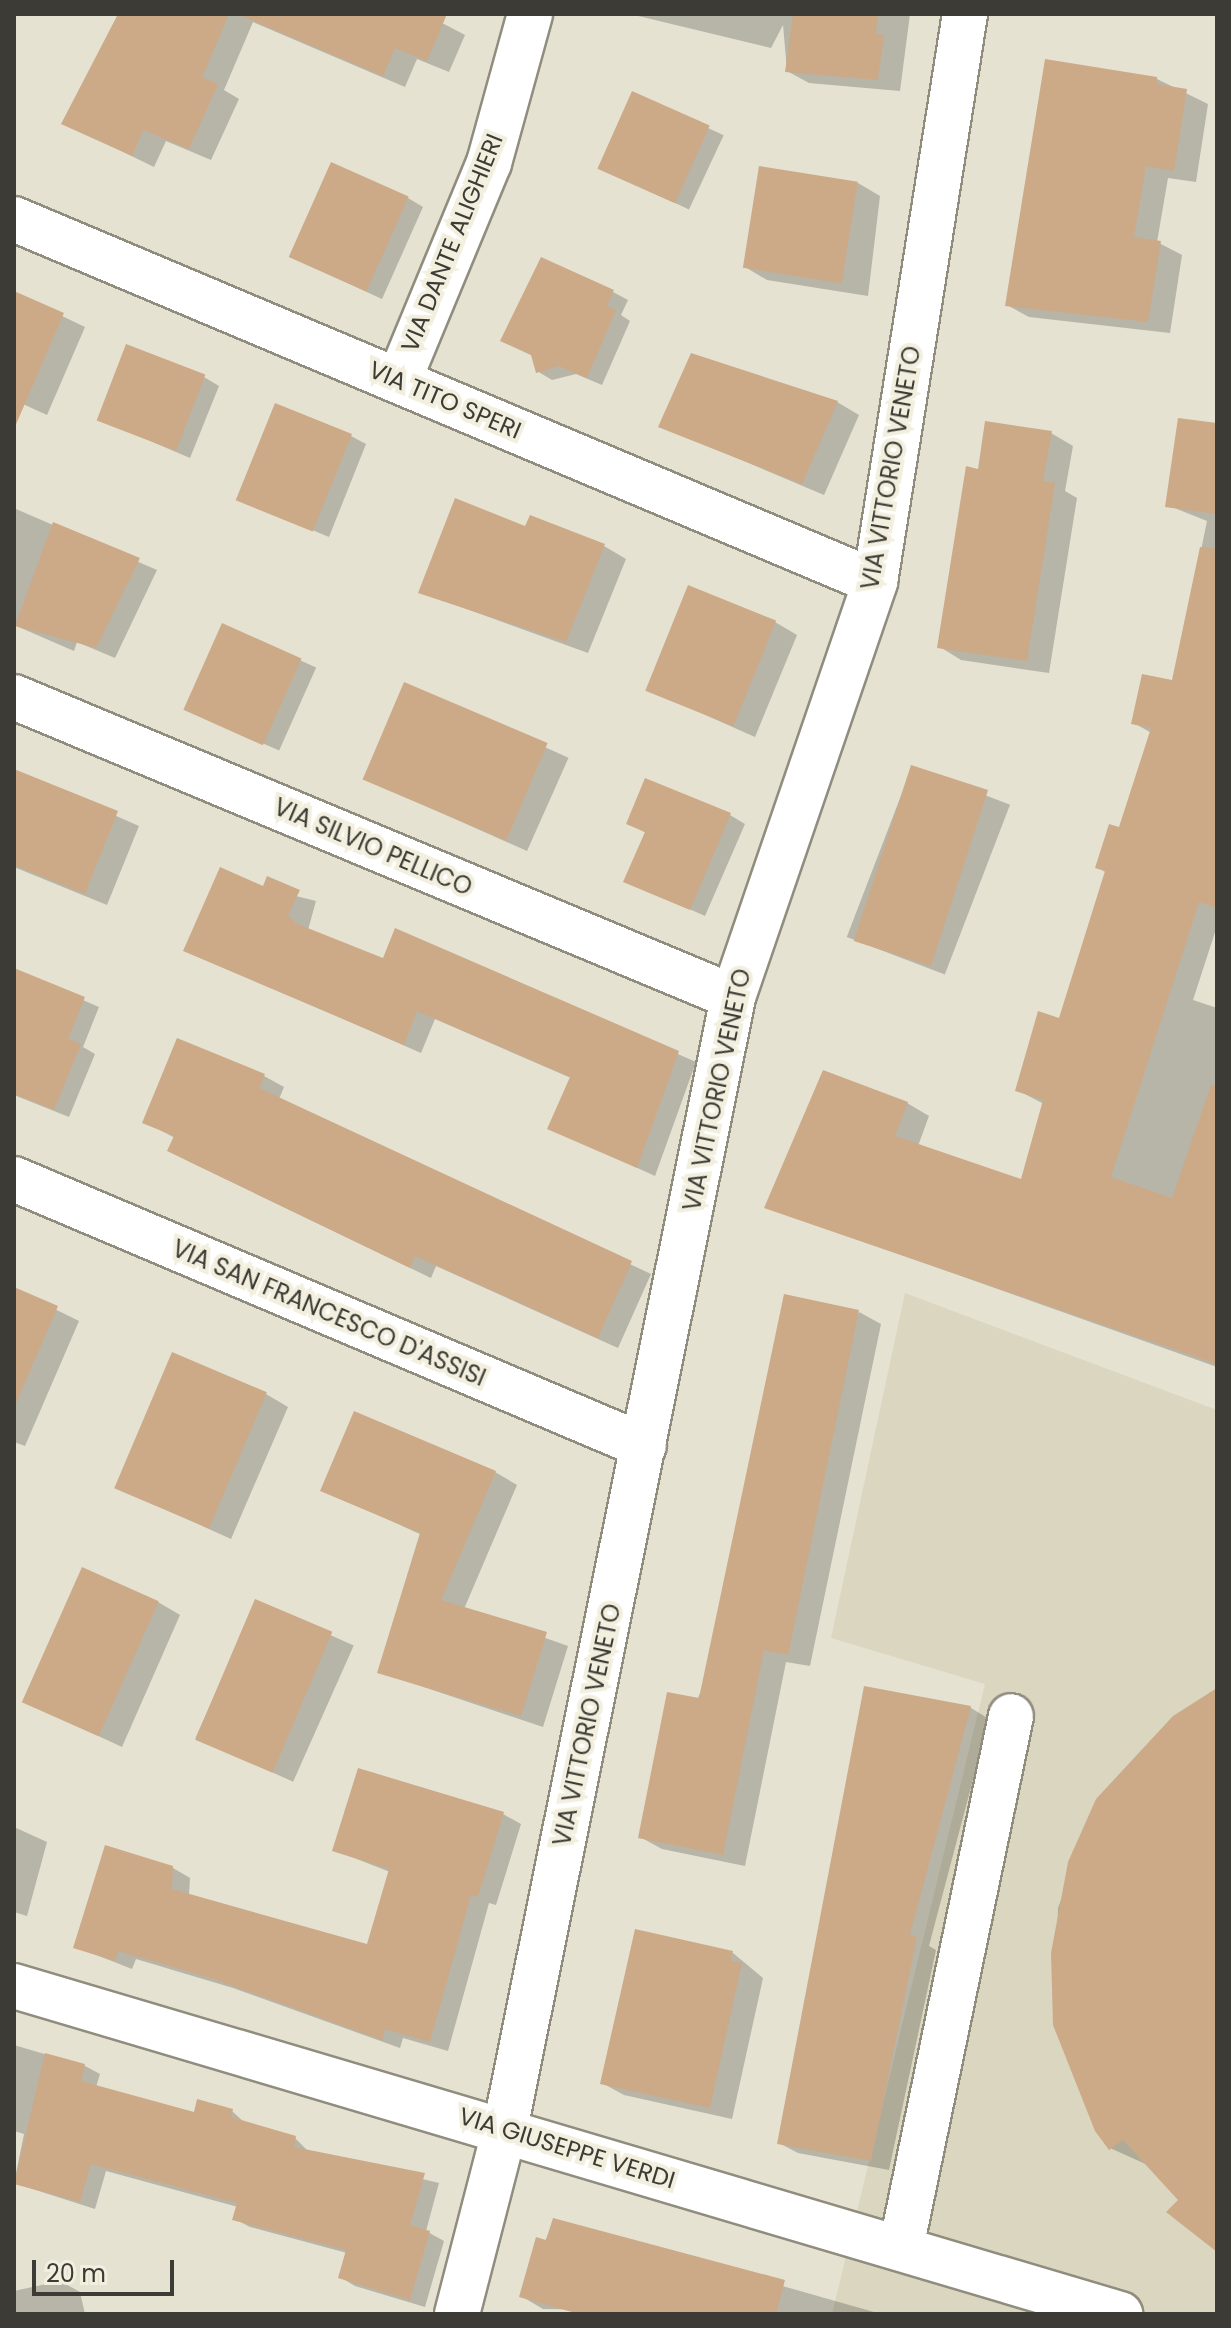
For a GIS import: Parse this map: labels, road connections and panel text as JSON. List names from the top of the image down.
{
  "streets": {
    "street": [
      "VIA DANTE ALIGHIERI",
      "VIA TITO SPERI",
      "VIA VITTORIO VENETO",
      "VIA SILVIO PELLICO",
      "VIA SAN FRANCESCO D'ASSISI",
      "VIA GIUSEPPE VERDI"
    ]
  },
  "crossings": [
    ["VIA DANTE ALIGHIERI", "VIA TITO SPERI"],
    ["VIA TITO SPERI", "VIA VITTORIO VENETO"],
    ["VIA VITTORIO VENETO", "VIA SILVIO PELLICO"],
    ["VIA VITTORIO VENETO", "VIA SAN FRANCESCO D'ASSISI"],
    ["VIA VITTORIO VENETO", "VIA GIUSEPPE VERDI"]
  ],
  "scale_bar": "20 m"
}
